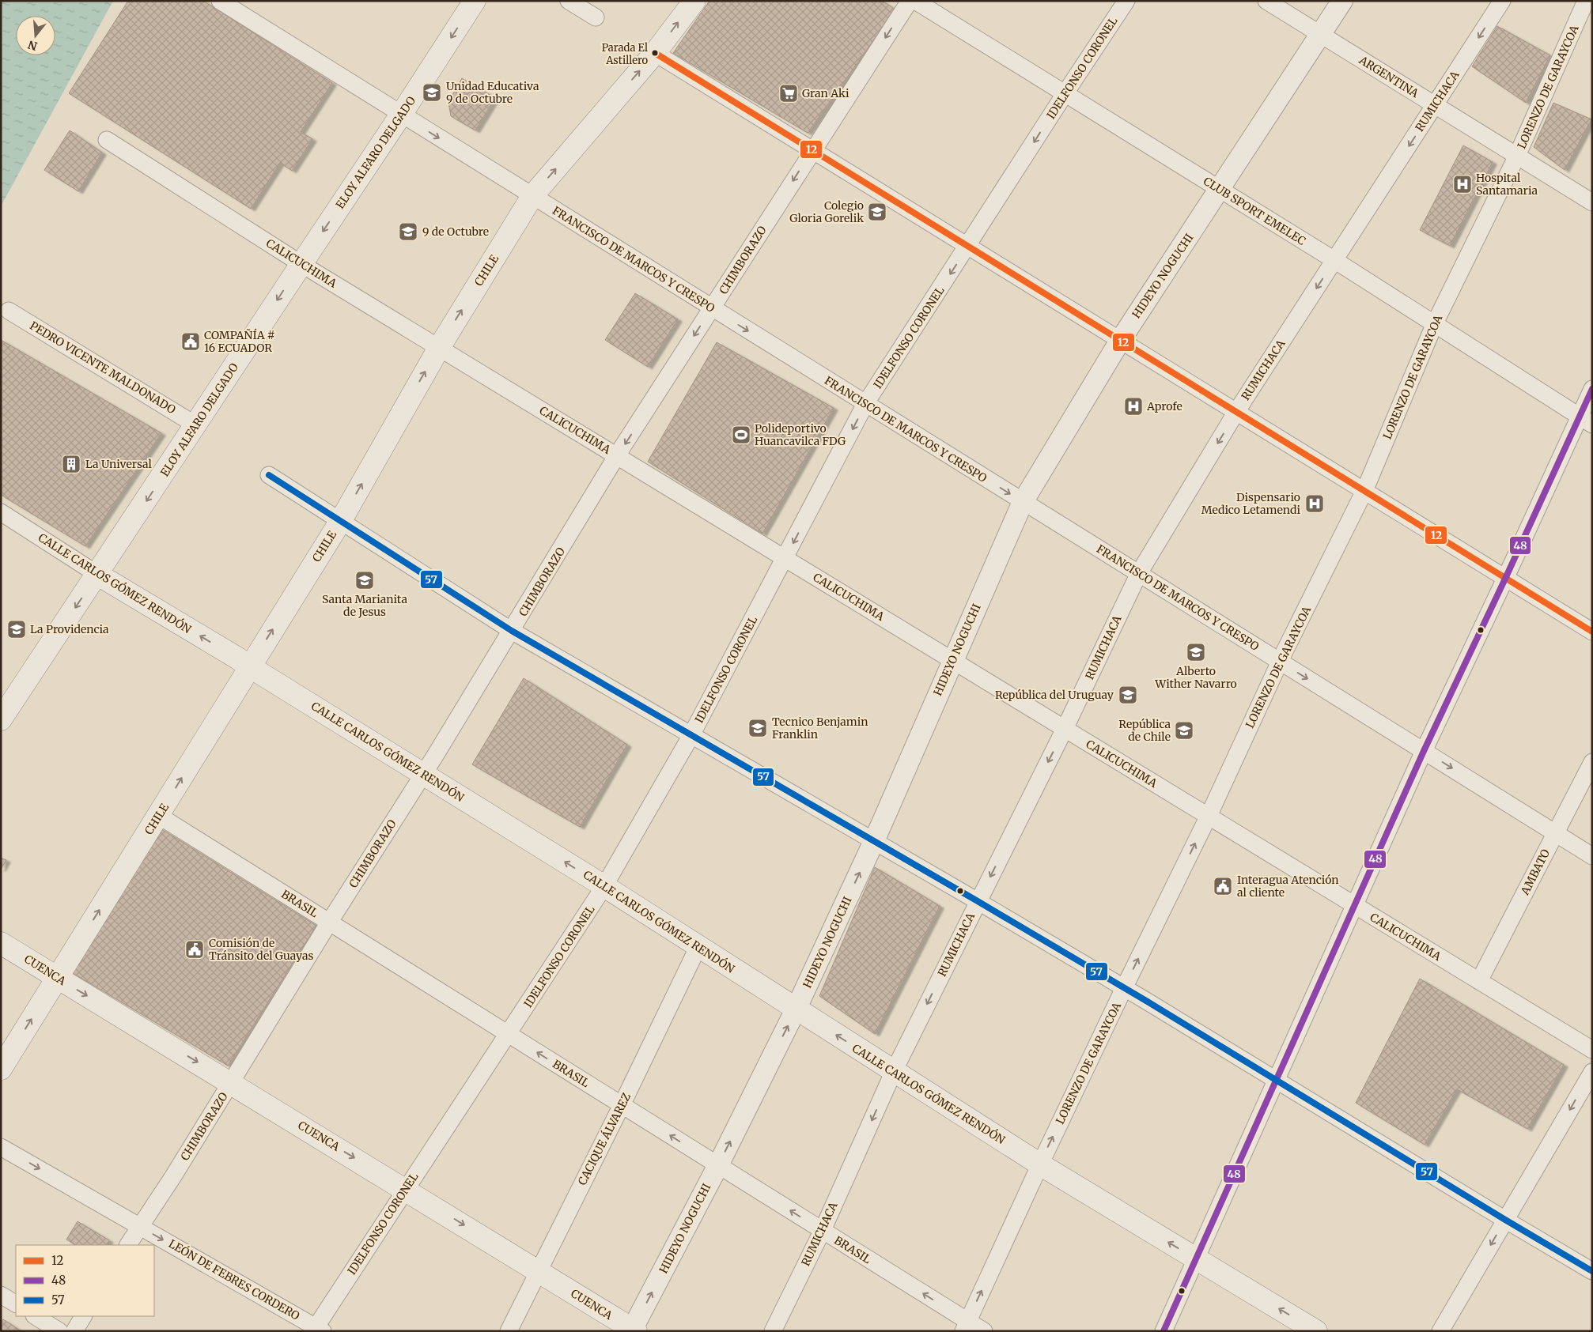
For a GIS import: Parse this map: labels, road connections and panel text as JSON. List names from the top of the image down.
{
  "streets": {
    "main road": [
      "ELOY ALFARO DELGADO",
      "CHILE",
      "CALLE CARLOS GÓMEZ RENDÓN",
      "CUENCA"
    ],
    "street": [
      "IDELFONSO CORONEL",
      "ARGENTINA",
      "LORENZO DE GARAYCOA",
      "RUMICHACA",
      "CLUB SPORT EMELEC",
      "FRANCISCO DE MARCOS Y CRESPO",
      "CHIMBORAZO",
      "CALICUCHIMA",
      "HIDEYO NOGUCHI",
      "PEDRO VICENTE MALDONADO",
      "AMBATO",
      "BRASIL",
      "CACIQUE ÁLVAREZ",
      "LEÓN DE FEBRES CORDERO"
    ]
  },
  "crossings": [
    ["IDELFONSO CORONEL", "CLUB SPORT EMELEC"],
    ["IDELFONSO CORONEL", "FRANCISCO DE MARCOS Y CRESPO"],
    ["IDELFONSO CORONEL", "CALICUCHIMA"],
    ["IDELFONSO CORONEL", "CALLE CARLOS GÓMEZ RENDÓN"],
    ["IDELFONSO CORONEL", "BRASIL"],
    ["IDELFONSO CORONEL", "CUENCA"],
    ["IDELFONSO CORONEL", "LEÓN DE FEBRES CORDERO"],
    ["ARGENTINA", "LORENZO DE GARAYCOA"],
    ["ARGENTINA", "RUMICHACA"],
    ["ARGENTINA", "HIDEYO NOGUCHI"],
    ["LORENZO DE GARAYCOA", "CLUB SPORT EMELEC"],
    ["LORENZO DE GARAYCOA", "FRANCISCO DE MARCOS Y CRESPO"],
    ["LORENZO DE GARAYCOA", "CALICUCHIMA"],
    ["LORENZO DE GARAYCOA", "CALLE CARLOS GÓMEZ RENDÓN"],
    ["LORENZO DE GARAYCOA", "BRASIL"],
    ["RUMICHACA", "CLUB SPORT EMELEC"],
    ["RUMICHACA", "FRANCISCO DE MARCOS Y CRESPO"],
    ["RUMICHACA", "CALICUCHIMA"],
    ["RUMICHACA", "CALLE CARLOS GÓMEZ RENDÓN"],
    ["RUMICHACA", "BRASIL"],
    ["ELOY ALFARO DELGADO", "FRANCISCO DE MARCOS Y CRESPO"],
    ["ELOY ALFARO DELGADO", "CALICUCHIMA"],
    ["ELOY ALFARO DELGADO", "PEDRO VICENTE MALDONADO"],
    ["ELOY ALFARO DELGADO", "CALLE CARLOS GÓMEZ RENDÓN"],
    ["CLUB SPORT EMELEC", "HIDEYO NOGUCHI"],
    ["FRANCISCO DE MARCOS Y CRESPO", "CHIMBORAZO"],
    ["FRANCISCO DE MARCOS Y CRESPO", "CHILE"],
    ["FRANCISCO DE MARCOS Y CRESPO", "HIDEYO NOGUCHI"],
    ["FRANCISCO DE MARCOS Y CRESPO", "AMBATO"],
    ["CHIMBORAZO", "CALICUCHIMA"],
    ["CHIMBORAZO", "CALLE CARLOS GÓMEZ RENDÓN"],
    ["CHIMBORAZO", "BRASIL"],
    ["CHIMBORAZO", "CUENCA"],
    ["CHIMBORAZO", "LEÓN DE FEBRES CORDERO"],
    ["CALICUCHIMA", "CHILE"],
    ["CALICUCHIMA", "HIDEYO NOGUCHI"],
    ["CALICUCHIMA", "AMBATO"],
    ["CHILE", "CALLE CARLOS GÓMEZ RENDÓN"],
    ["CHILE", "BRASIL"],
    ["CHILE", "CUENCA"],
    ["HIDEYO NOGUCHI", "CALLE CARLOS GÓMEZ RENDÓN"],
    ["HIDEYO NOGUCHI", "BRASIL"],
    ["HIDEYO NOGUCHI", "CUENCA"],
    ["CALLE CARLOS GÓMEZ RENDÓN", "CACIQUE ÁLVAREZ"],
    ["BRASIL", "CACIQUE ÁLVAREZ"],
    ["CUENCA", "CACIQUE ÁLVAREZ"]
  ],
  "one_way": [
    "LORENZO DE GARAYCOA",
    "RUMICHACA",
    "ELOY ALFARO DELGADO",
    "FRANCISCO DE MARCOS Y CRESPO",
    "CHIMBORAZO",
    "CHILE",
    "HIDEYO NOGUCHI",
    "BRASIL",
    "CUENCA",
    "LEÓN DE FEBRES CORDERO"
  ],
  "places": {
    "other": ["Parada El Astillero"],
    "school or university": [
      "Unidad Educativa 9 de Octubre",
      "Colegio Gloria Gorelik",
      "9 de Octubre",
      "Santa Marianita de Jesus",
      "La Providencia",
      "Alberto Wither Navarro",
      "República del Uruguay",
      "Tecnico Benjamin Franklin",
      "República de Chile"
    ],
    "supermarket": ["Gran Aki"],
    "hospital": ["Hospital Santamaria", "Aprofe", "Dispensario Medico Letamendi"],
    "public building": ["COMPAÑÍA # 16 ECUADOR", "Interagua Atención al cliente", "Comisión de Tránsito del Guayas"],
    "sports": ["Polideportivo Huancavilca FDG"],
    "building": ["La Universal"]
  },
  "lines": ["transit line 12", "transit line 48", "transit line 57"],
  "legend": ["12", "48", "57"],
  "north": "bottom"
}
